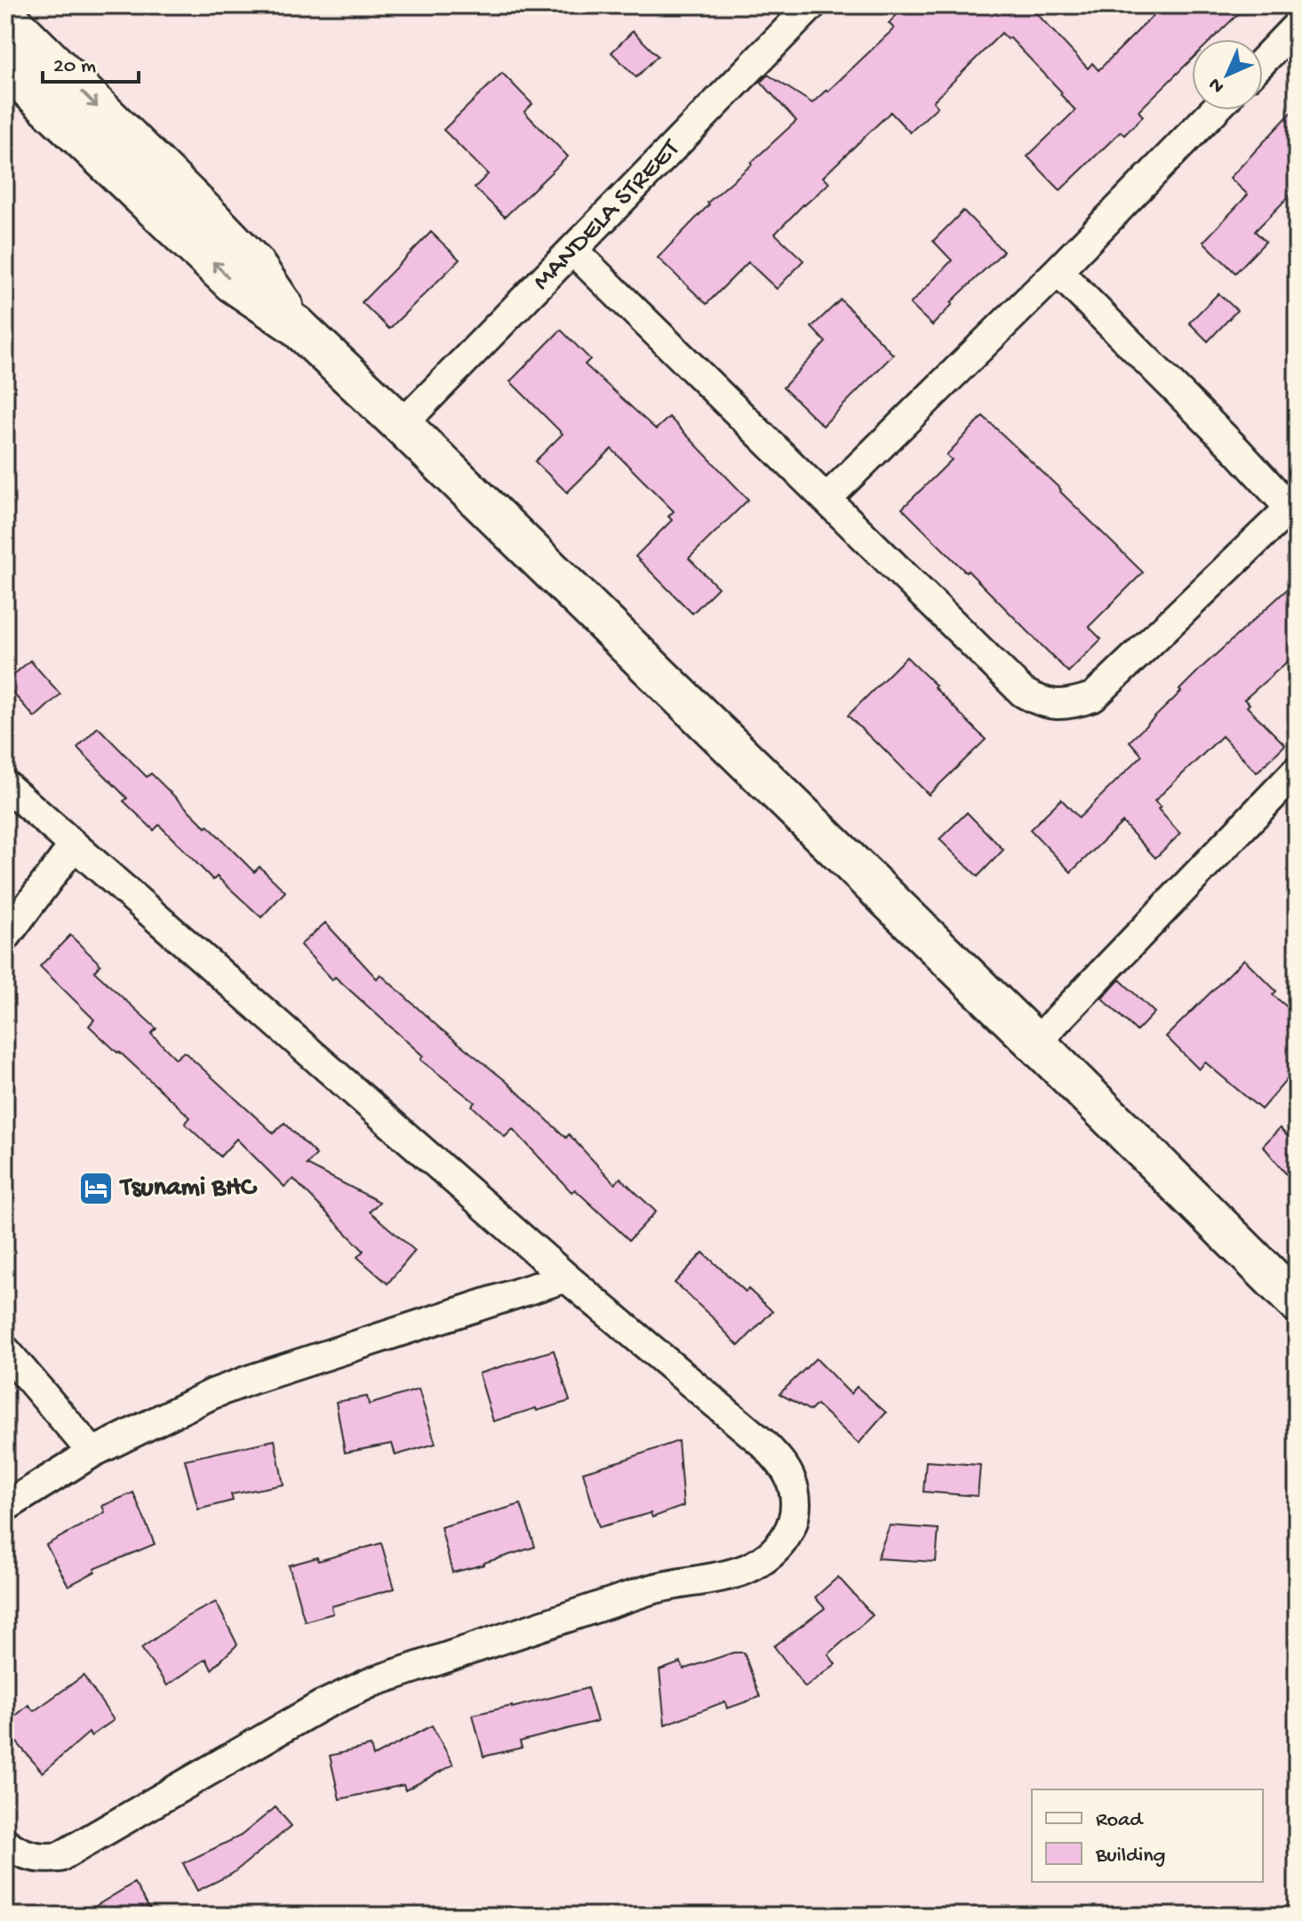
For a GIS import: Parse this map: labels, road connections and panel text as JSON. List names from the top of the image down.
{
  "streets": {
    "street": ["MANDELA STREET"]
  },
  "places": {
    "hotel": ["Tsunami BHC"]
  },
  "legend": ["Road", "Building"],
  "scale_bar": "20 m",
  "north": "bottom left"
}
